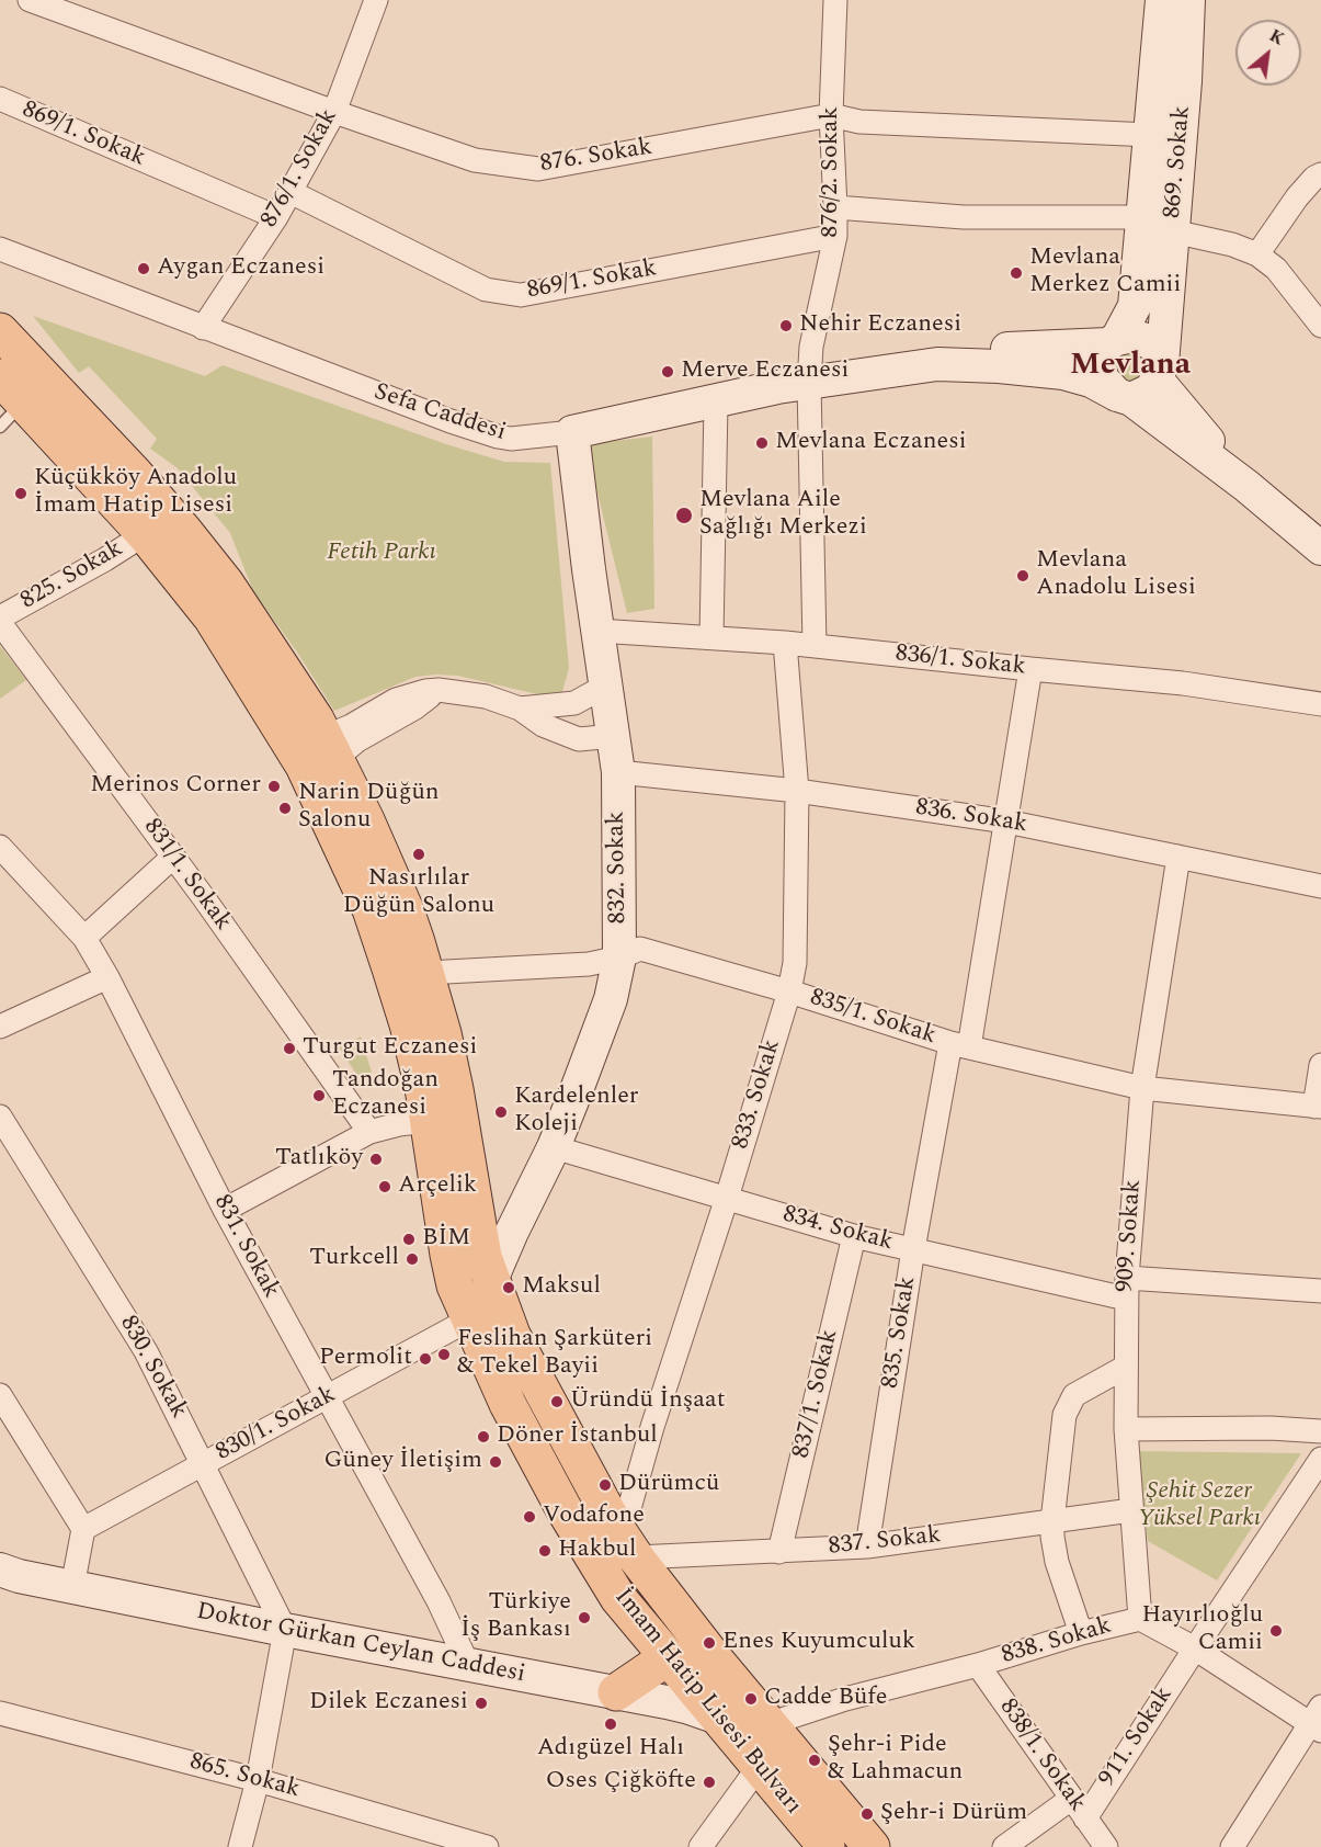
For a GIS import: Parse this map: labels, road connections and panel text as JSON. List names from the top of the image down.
{
  "streets": {
    "main road": ["İmam Hatip Lisesi Bulvarı"],
    "street": [
      "869/1. Sokak",
      "876. Sokak",
      "869. Sokak",
      "876/1. Sokak",
      "876/2. Sokak",
      "Sefa Caddesi",
      "825. Sokak",
      "836/1. Sokak",
      "836. Sokak",
      "832. Sokak",
      "831/1. Sokak",
      "835/1. Sokak",
      "833. Sokak",
      "834. Sokak",
      "909. Sokak",
      "831. Sokak",
      "835. Sokak",
      "830. Sokak",
      "837/1. Sokak",
      "830/1. Sokak",
      "837. Sokak",
      "838. Sokak",
      "Doktor Gürkan Ceylan Caddesi",
      "911. Sokak",
      "838/1. Sokak",
      "865. Sokak"
    ]
  },
  "crossings": [
    ["869/1. Sokak", "876/1. Sokak"],
    ["869/1. Sokak", "876/2. Sokak"],
    ["876. Sokak", "869. Sokak"],
    ["876. Sokak", "876/1. Sokak"],
    ["876. Sokak", "876/2. Sokak"],
    ["869. Sokak", "Sefa Caddesi"],
    ["876/1. Sokak", "Sefa Caddesi"],
    ["876/2. Sokak", "Sefa Caddesi"],
    ["Sefa Caddesi", "832. Sokak"],
    ["825. Sokak", "İmam Hatip Lisesi Bulvarı"],
    ["836/1. Sokak", "832. Sokak"],
    ["836/1. Sokak", "833. Sokak"],
    ["836/1. Sokak", "835. Sokak"],
    ["836. Sokak", "832. Sokak"],
    ["836. Sokak", "833. Sokak"],
    ["836. Sokak", "909. Sokak"],
    ["836. Sokak", "835. Sokak"],
    ["832. Sokak", "835/1. Sokak"],
    ["832. Sokak", "834. Sokak"],
    ["832. Sokak", "İmam Hatip Lisesi Bulvarı"],
    ["835/1. Sokak", "833. Sokak"],
    ["835/1. Sokak", "909. Sokak"],
    ["835/1. Sokak", "835. Sokak"],
    ["835/1. Sokak", "İmam Hatip Lisesi Bulvarı"],
    ["833. Sokak", "834. Sokak"],
    ["833. Sokak", "İmam Hatip Lisesi Bulvarı"],
    ["834. Sokak", "909. Sokak"],
    ["834. Sokak", "835. Sokak"],
    ["834. Sokak", "837/1. Sokak"],
    ["909. Sokak", "837. Sokak"],
    ["909. Sokak", "838. Sokak"],
    ["831. Sokak", "830/1. Sokak"],
    ["831. Sokak", "Doktor Gürkan Ceylan Caddesi"],
    ["835. Sokak", "837. Sokak"],
    ["830. Sokak", "830/1. Sokak"],
    ["830. Sokak", "Doktor Gürkan Ceylan Caddesi"],
    ["837/1. Sokak", "837. Sokak"],
    ["830/1. Sokak", "İmam Hatip Lisesi Bulvarı"],
    ["837. Sokak", "İmam Hatip Lisesi Bulvarı"],
    ["838. Sokak", "İmam Hatip Lisesi Bulvarı"],
    ["838. Sokak", "911. Sokak"],
    ["838. Sokak", "838/1. Sokak"],
    ["Doktor Gürkan Ceylan Caddesi", "İmam Hatip Lisesi Bulvarı"],
    ["911. Sokak", "838/1. Sokak"]
  ],
  "districts": ["Mevlana"],
  "parks": ["Fetih Parkı", "Şehit Sezer Yüksel Parkı"],
  "places": [
    "Aygan Eczanesi",
    "Mevlana Merkez Camii",
    "Nehir Eczanesi",
    "Merve Eczanesi",
    "Mevlana Eczanesi",
    "Küçükköy Anadolu İmam Hatip Lisesi",
    "Mevlana Aile Sağlığı Merkezi",
    "Mevlana Anadolu Lisesi",
    "Merinos Corner",
    "Narin Düğün Salonu",
    "Nasırlılar Düğün Salonu",
    "Turgut Eczanesi",
    "Tandoğan Eczanesi",
    "Kardelenler Koleji",
    "Tatlıköy",
    "Arçelik",
    "BİM",
    "Turkcell",
    "Maksul",
    "Feslihan Şarküteri & Tekel Bayii",
    "Permolit",
    "Üründü İnşaat",
    "Döner İstanbul",
    "Güney İletişim",
    "Dürümcü",
    "Vodafone",
    "Hakbul",
    "Türkiye İş Bankası",
    "Hayırlıoğlu Camii",
    "Enes Kuyumculuk",
    "Cadde Büfe",
    "Dilek Eczanesi",
    "Adıgüzel Halı",
    "Şehr-i Pide & Lahmacun",
    "Oses Çiğköfte",
    "Şehr-i Dürüm"
  ],
  "north": "top right"
}
